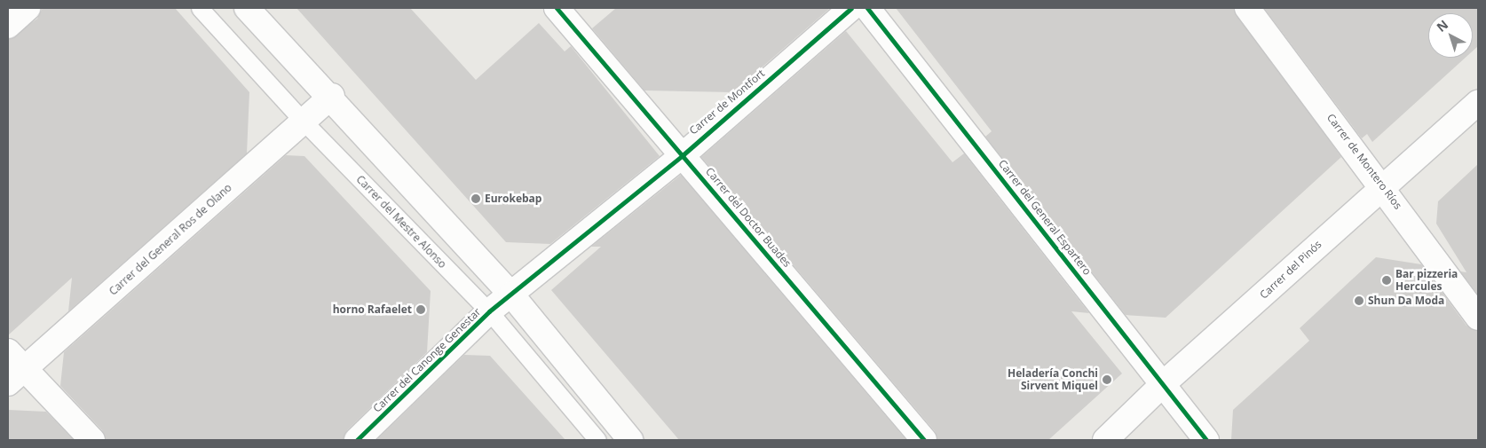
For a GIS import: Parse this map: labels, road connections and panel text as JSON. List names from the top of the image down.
{
  "streets": {
    "street": [
      "Carrer de Montfort",
      "Carrer de Montero Ríos",
      "Carrer del Doctor Buades",
      "Carrer del General Espartero",
      "Carrer del General Ros de Olano",
      "Carrer del Pinós",
      "Carrer del Canonge Genestar"
    ],
    "lane": ["Carrer del Mestre Alonso"]
  },
  "crossings": [
    ["Carrer de Montfort", "Carrer del Doctor Buades"],
    ["Carrer de Montfort", "Carrer del Canonge Genestar"],
    ["Carrer de Montero Ríos", "Carrer del Pinós"],
    ["Carrer del General Espartero", "Carrer del Pinós"],
    ["Carrer del Mestre Alonso", "Carrer del General Ros de Olano"],
    ["Carrer del Mestre Alonso", "Carrer del Canonge Genestar"]
  ],
  "places": [
    "Eurokebap",
    "Bar pizzeria Hercules",
    "Shun Da Moda",
    "horno Rafaelet",
    "Heladería Conchi Sirvent Miquel"
  ],
  "north": "top left"
}
